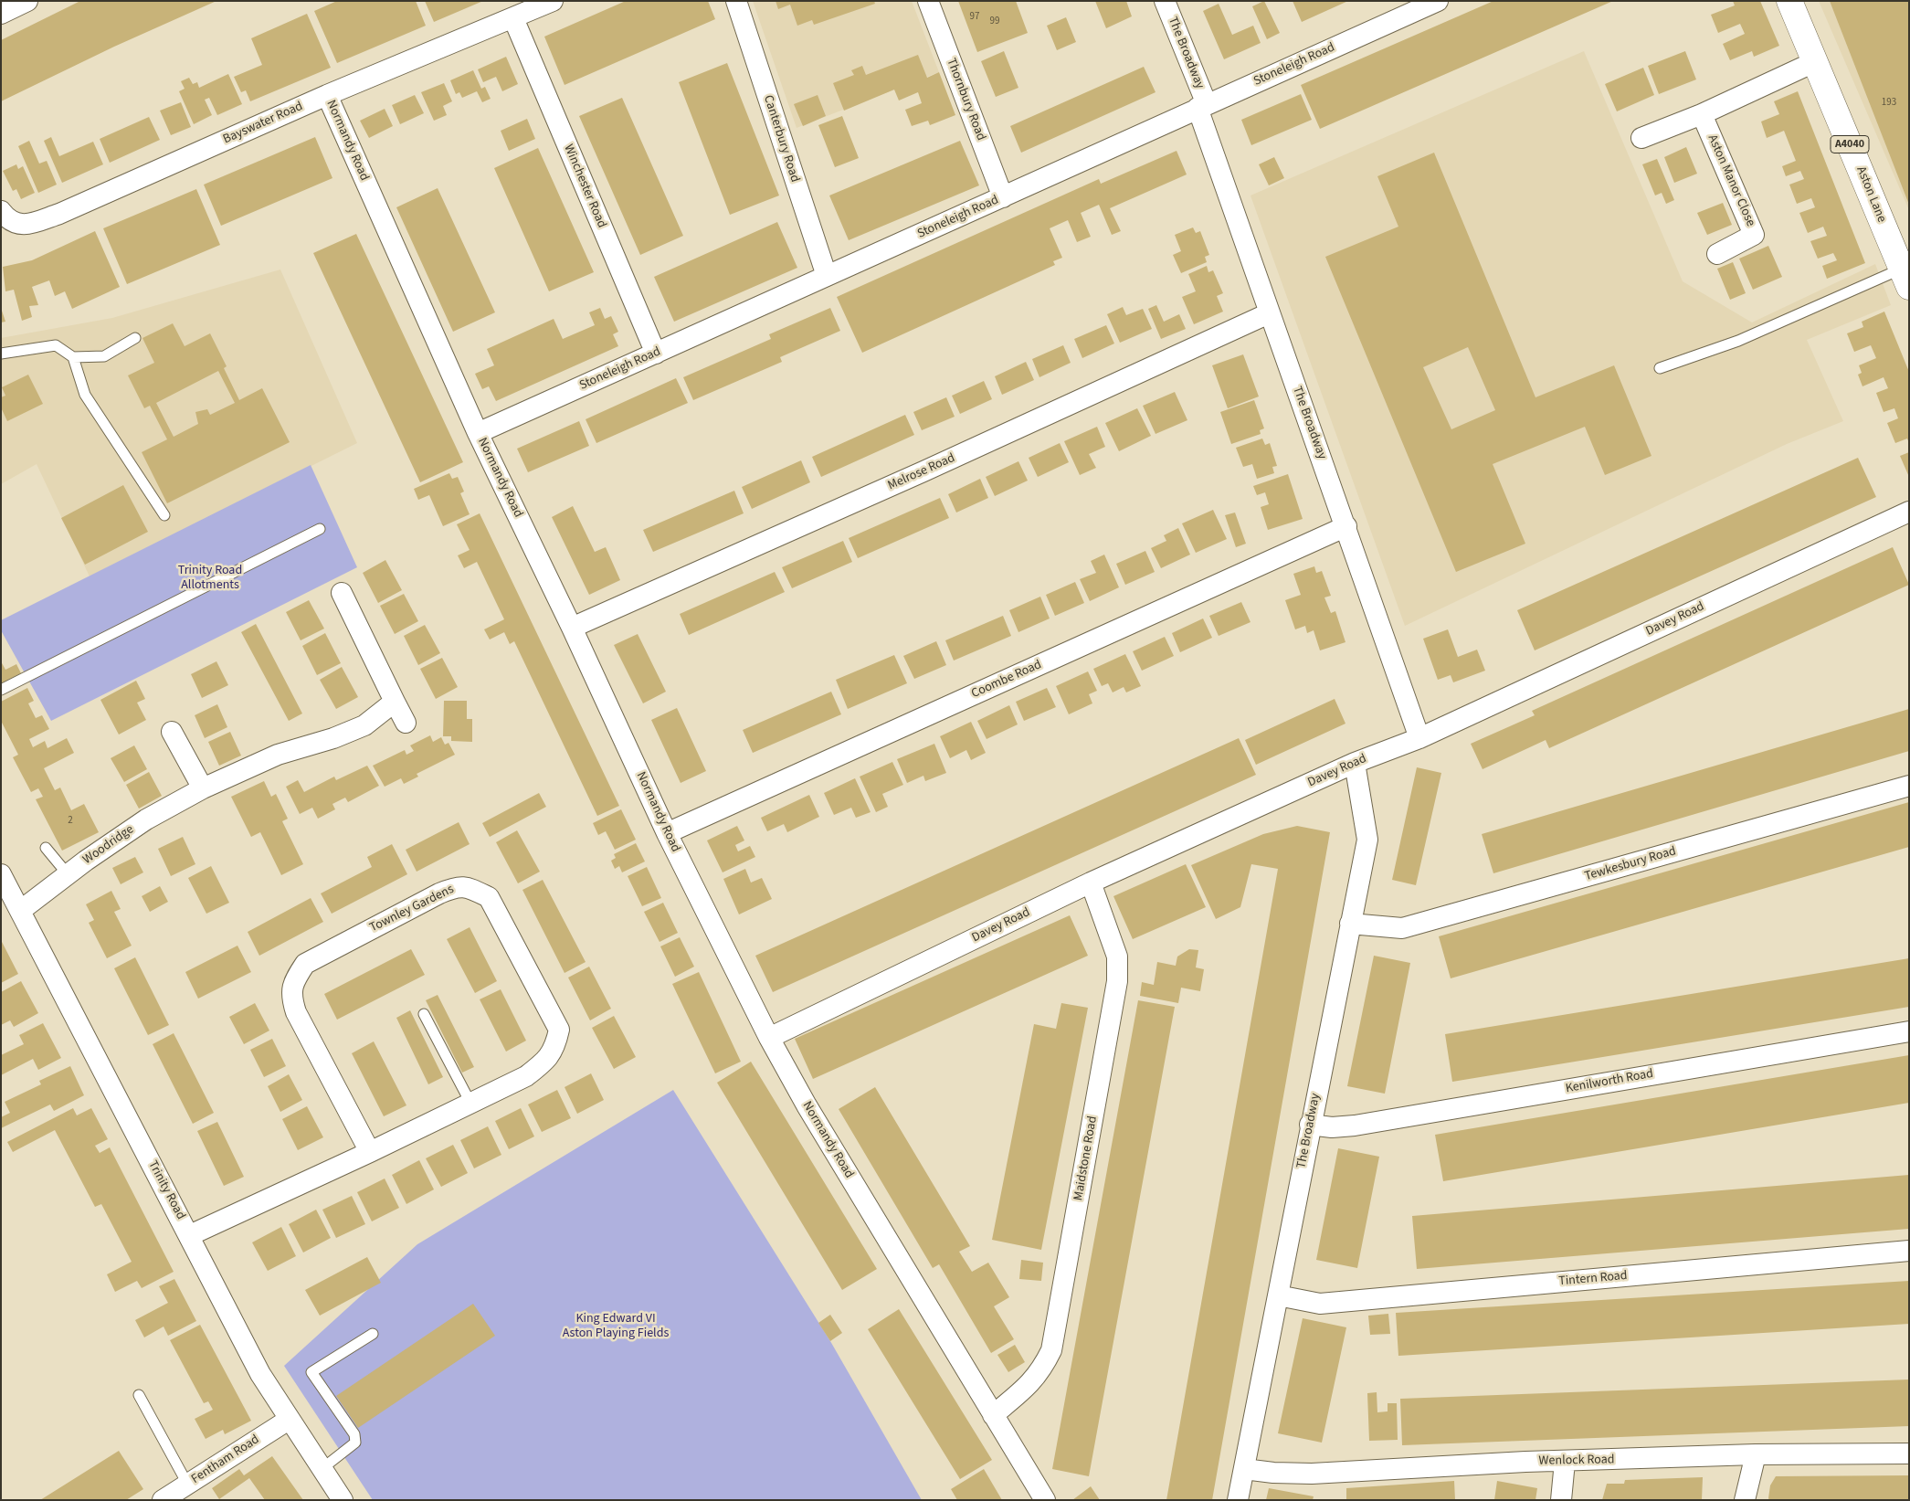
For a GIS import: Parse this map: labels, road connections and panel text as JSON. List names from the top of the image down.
{
  "streets": {
    "main road": ["A4040", "Aston Lane"],
    "street": [
      "The Broadway",
      "Stoneleigh Road",
      "Thornbury Road",
      "Bayswater Road",
      "Canterbury Road",
      "Normandy Road",
      "Aston Manor Close",
      "Winchester Road",
      "Melrose Road",
      "Davey Road",
      "Coombe Road",
      "Woodridge",
      "Tewkesbury Road",
      "Townley Gardens",
      "Kenilworth Road",
      "Maidstone Road",
      "Trinity Road",
      "Tintern Road",
      "Fentham Road",
      "Wenlock Road"
    ]
  },
  "crossings": [
    ["The Broadway", "Stoneleigh Road"],
    ["The Broadway", "Melrose Road"],
    ["The Broadway", "Davey Road"],
    ["The Broadway", "Coombe Road"],
    ["The Broadway", "Tewkesbury Road"],
    ["The Broadway", "Kenilworth Road"],
    ["The Broadway", "Tintern Road"],
    ["The Broadway", "Wenlock Road"],
    ["Stoneleigh Road", "Thornbury Road"],
    ["Stoneleigh Road", "Canterbury Road"],
    ["Stoneleigh Road", "Normandy Road"],
    ["Stoneleigh Road", "Winchester Road"],
    ["Bayswater Road", "Normandy Road"],
    ["Bayswater Road", "Winchester Road"],
    ["Normandy Road", "Melrose Road"],
    ["Normandy Road", "Davey Road"],
    ["Normandy Road", "Coombe Road"],
    ["Normandy Road", "Maidstone Road"],
    ["Davey Road", "Maidstone Road"],
    ["Woodridge", "Trinity Road"],
    ["Townley Gardens", "Trinity Road"],
    ["Trinity Road", "Fentham Road"]
  ],
  "parks": ["Trinity Road Allotments", "King Edward VI Aston Playing Fields"],
  "house_numbers": [
    "97",
    "99",
    "193",
    "2"
  ]
}
